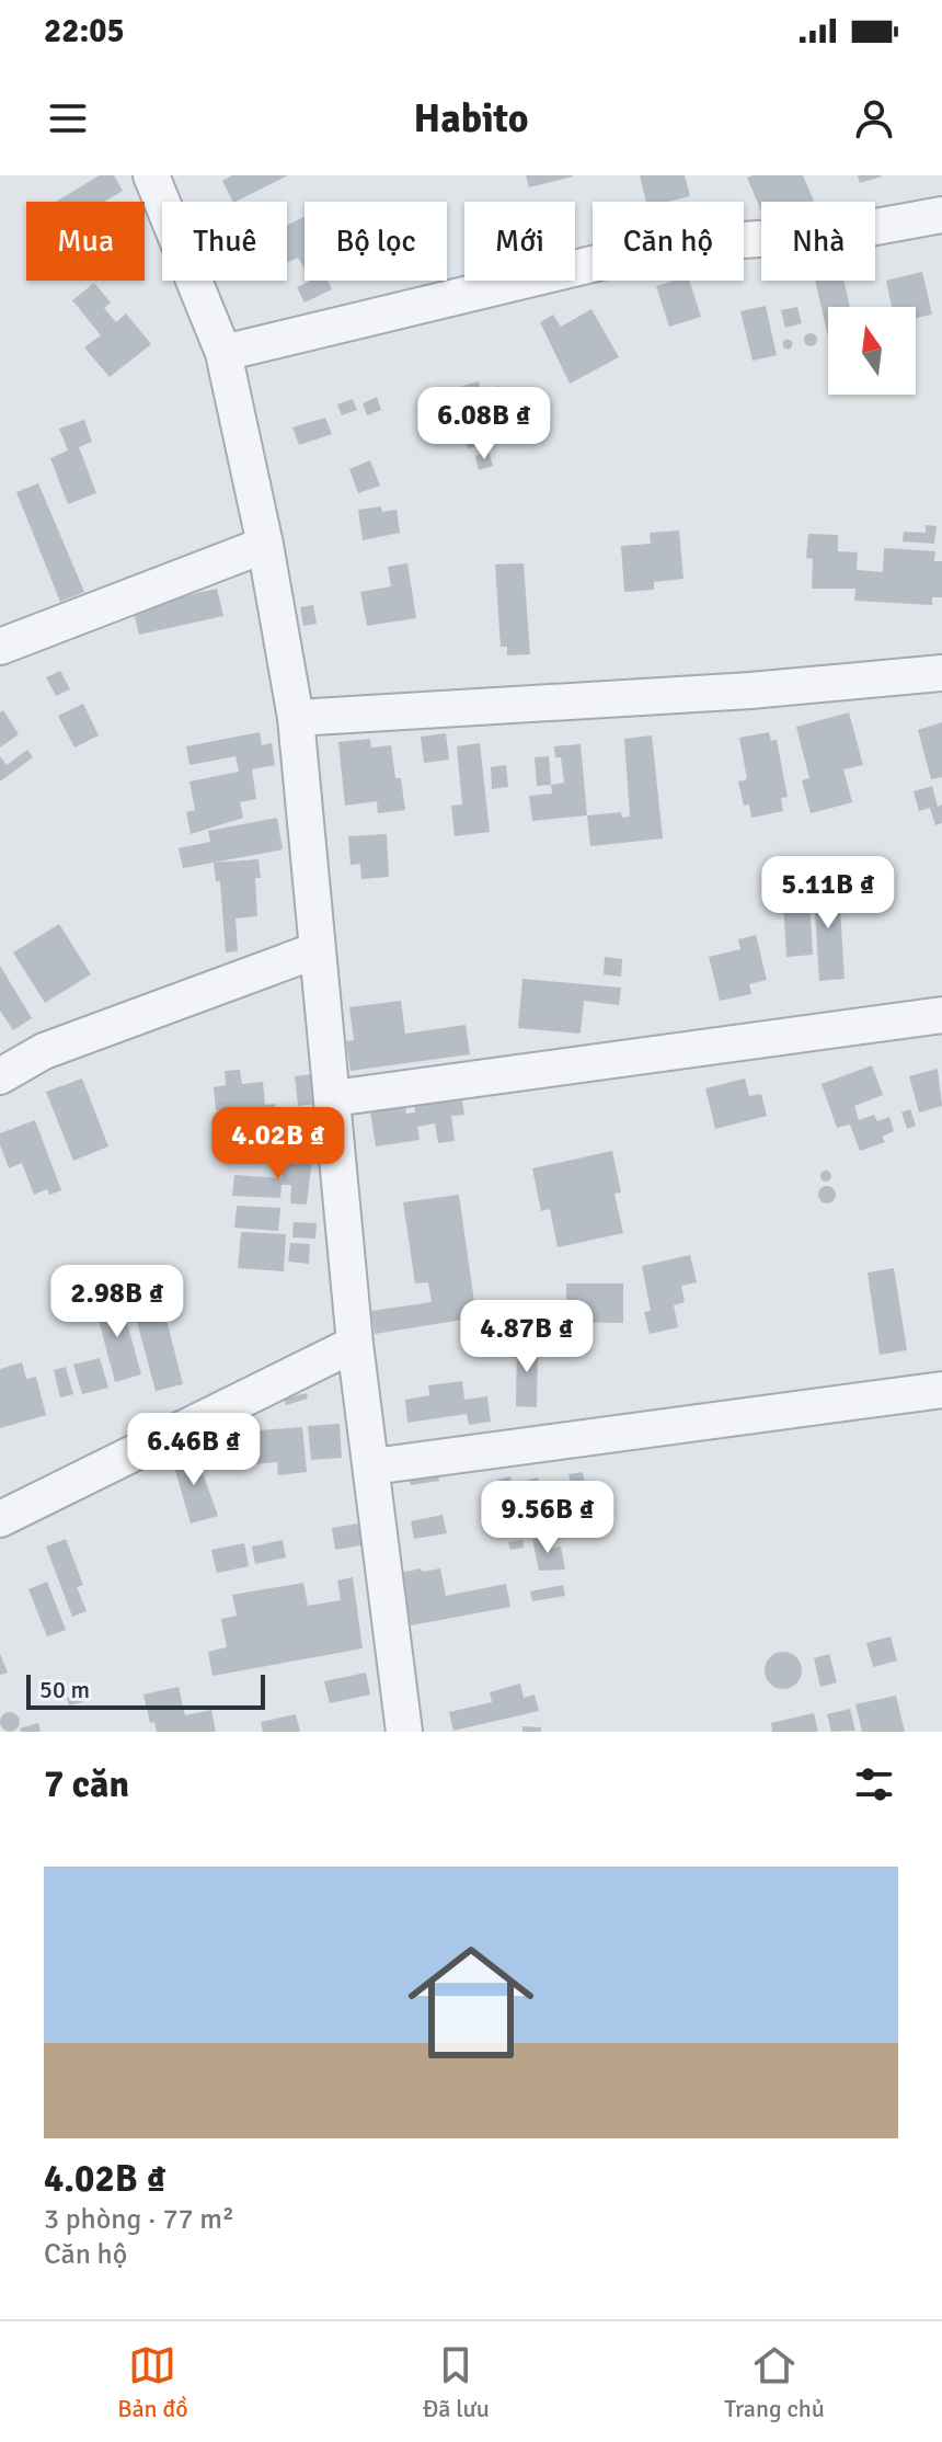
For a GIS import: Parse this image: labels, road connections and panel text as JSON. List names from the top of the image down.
{
  "scale_bar": "50 m",
  "north": "top",
  "page": {
    "status": "22:05",
    "header": "Habito",
    "chip": [
      "Mua",
      "Thuê",
      "Bộ lọc",
      "Mới",
      "Căn hộ",
      "Nhà"
    ],
    "price": [
      "6.08B ₫",
      "5.11B ₫",
      "4.02B ₫",
      "2.98B ₫",
      "4.87B ₫",
      "6.46B ₫",
      "9.56B ₫"
    ],
    "scale": "50 m",
    "heading": "7 căn",
    "list": [
      {
        "name": "4.02B ₫",
        "note": "3 phòng · 77 m² · Căn hộ"
      }
    ],
    "tabs": ["Bản đồ", "Đã lưu", "Trang chủ"]
  }
}
